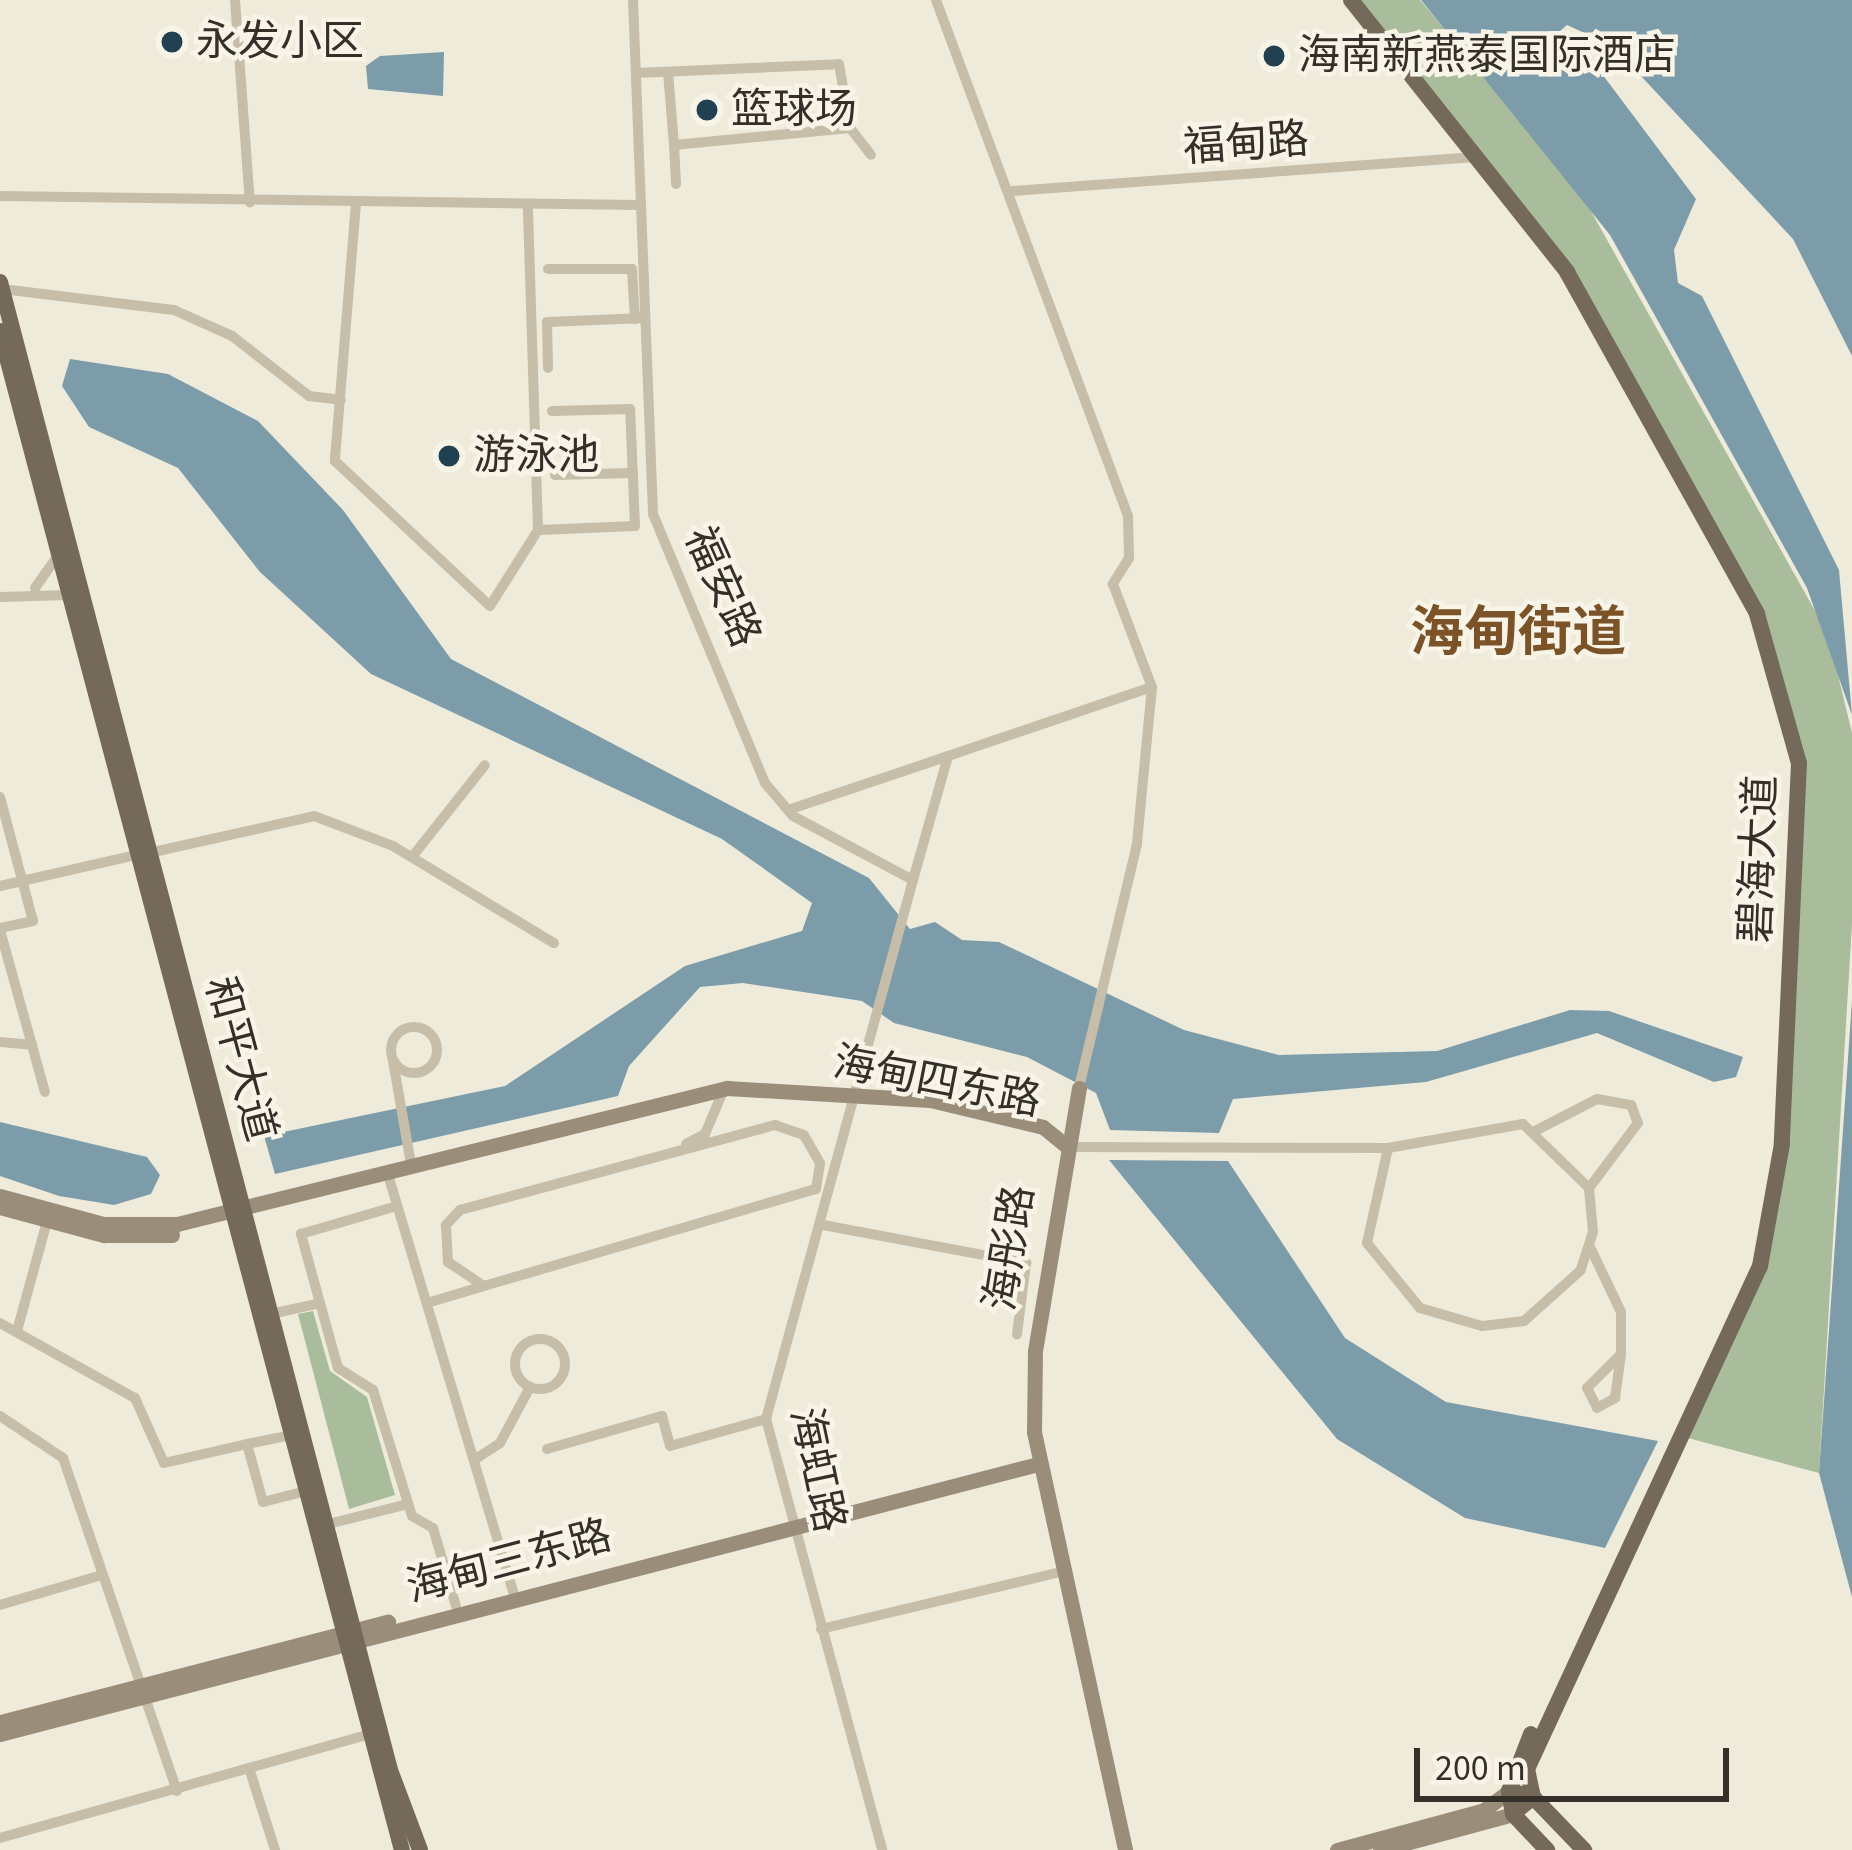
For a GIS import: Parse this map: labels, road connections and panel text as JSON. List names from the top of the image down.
{
  "streets": {
    "main road": [
      "碧海大道",
      "和平大道",
      "海甸四东路",
      "海彤路",
      "海甸三东路"
    ],
    "street": ["福甸路", "福安路", "海虹路"]
  },
  "crossings": [
    ["福甸路", "碧海大道"],
    ["和平大道", "海甸四东路"],
    ["和平大道", "海甸三东路"],
    ["海甸四东路", "海彤路"],
    ["海甸四东路", "海虹路"],
    ["海虹路", "海甸三东路"]
  ],
  "districts": ["海甸街道"],
  "places": [
    "永发小区",
    "海南新燕泰国际酒店",
    "篮球场",
    "游泳池"
  ],
  "scale_bar": "200 m"
}
